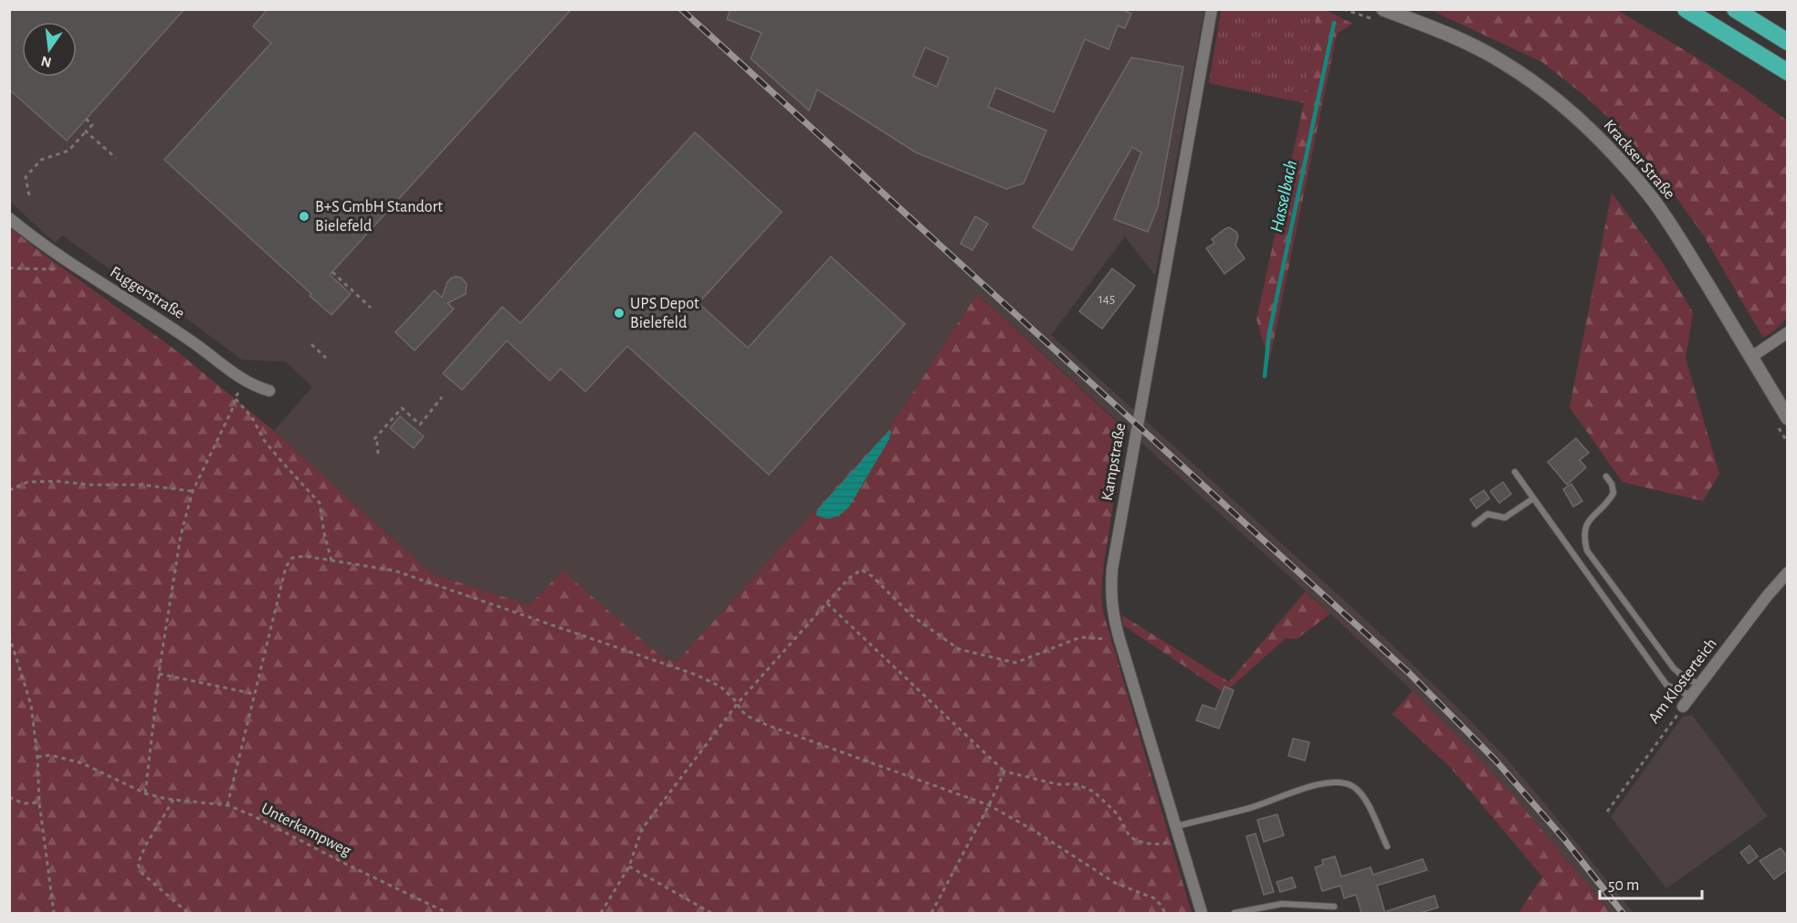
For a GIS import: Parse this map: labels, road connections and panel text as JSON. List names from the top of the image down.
{
  "streets": {
    "street": [
      "Krackser Straße",
      "Fuggerstraße",
      "Kampstraße",
      "Am Klosterteich"
    ],
    "path": ["Unterkampweg"]
  },
  "water": ["Hasselbach"],
  "places": ["B+S GmbH Standort Bielefeld", "UPS Depot Bielefeld"],
  "house_numbers": ["145"],
  "scale_bar": "50 m",
  "north": "bottom"
}
